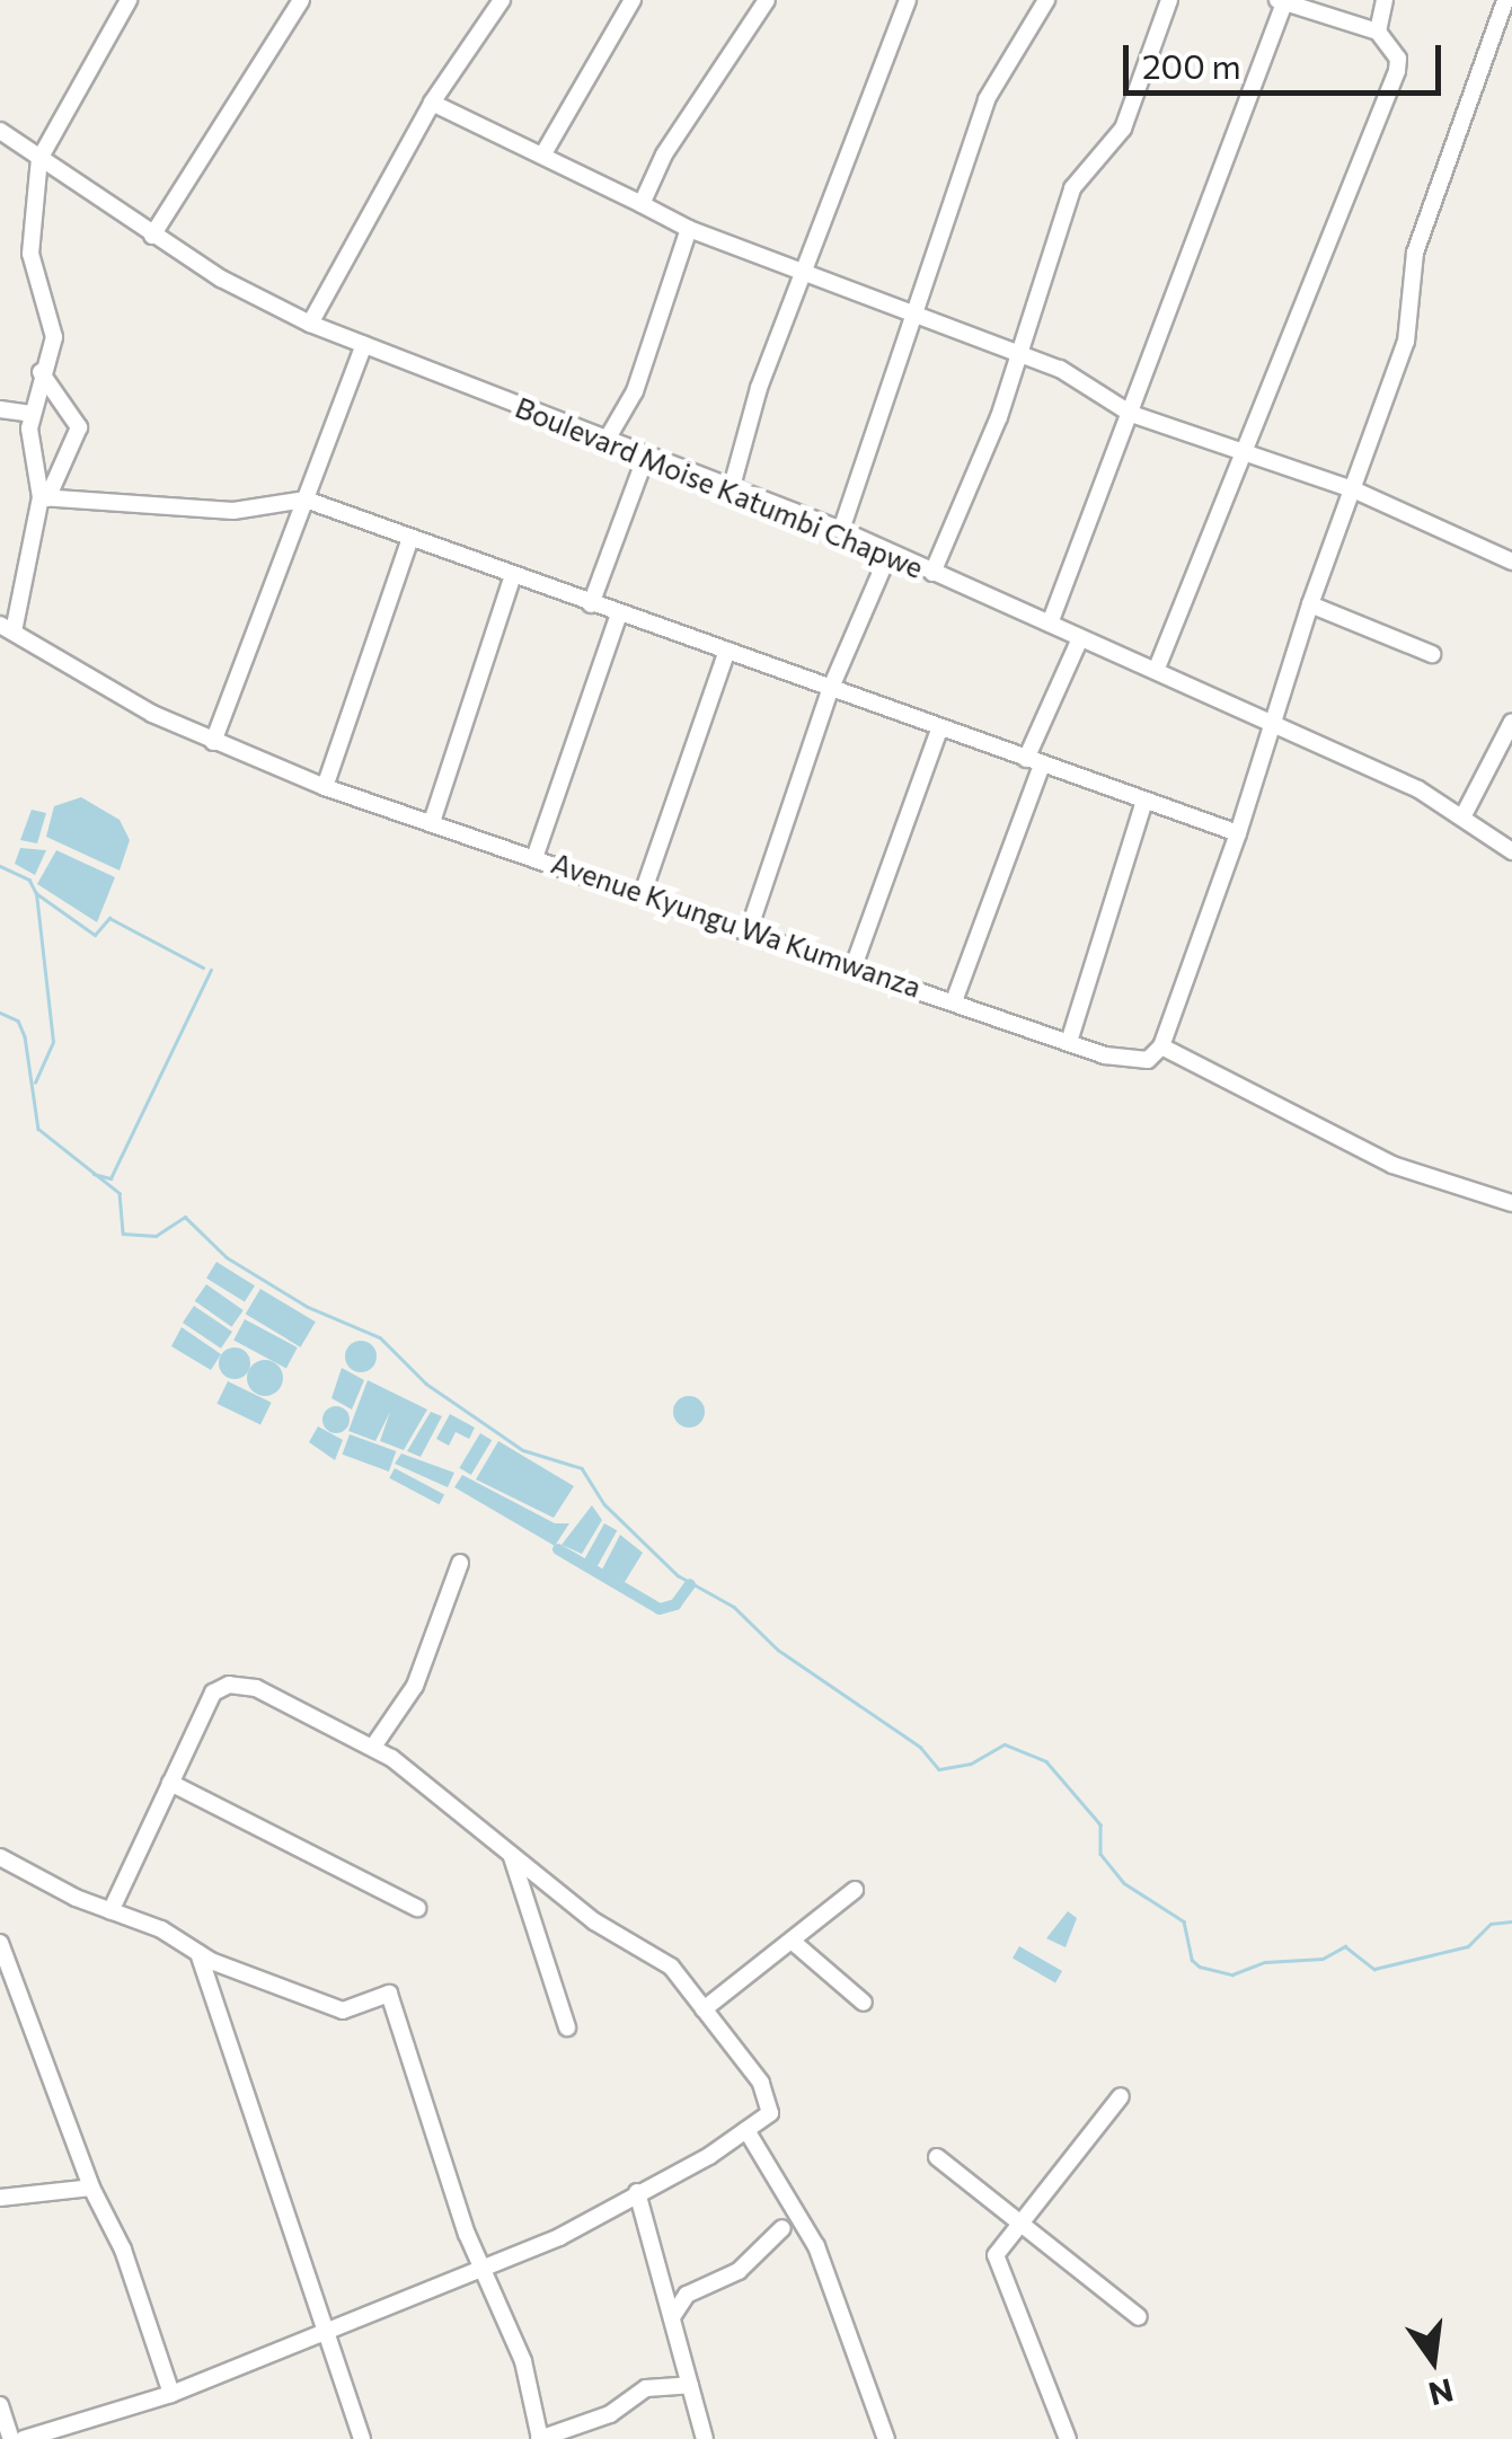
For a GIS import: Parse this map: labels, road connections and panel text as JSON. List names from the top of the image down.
{
  "streets": {
    "street": ["Boulevard Moise Katumbi Chapwe", "Avenue Kyungu Wa Kumwanza"]
  },
  "scale_bar": "200 m",
  "north": "bottom"
}
